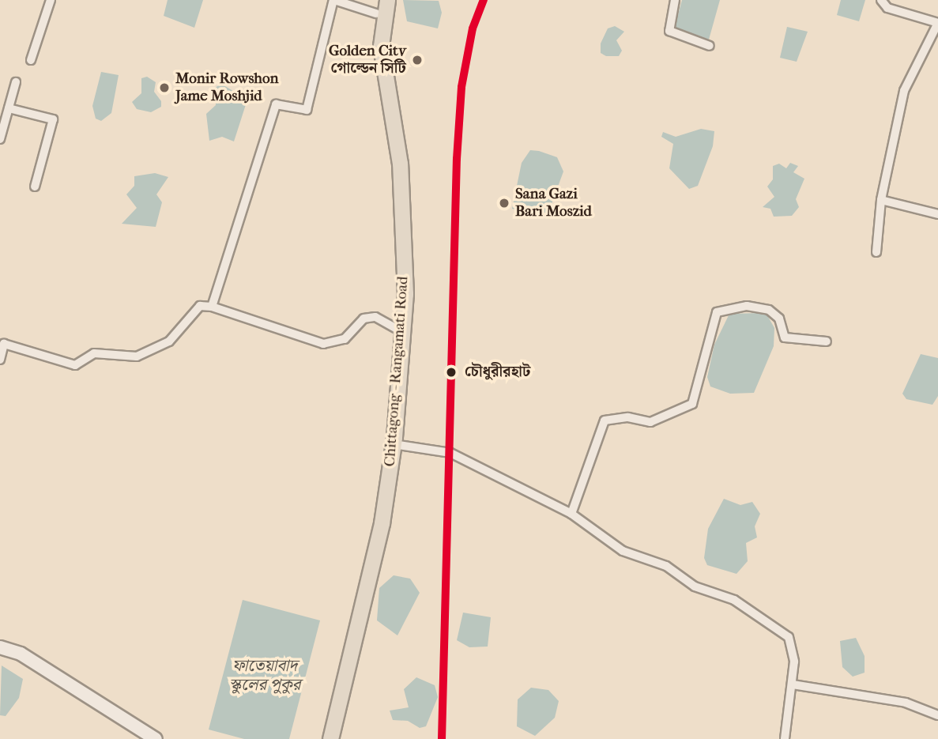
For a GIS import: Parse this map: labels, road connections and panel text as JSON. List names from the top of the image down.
{
  "streets": {
    "highway": ["Chittagong - Rangamati Road"]
  },
  "water": ["ফাতেয়াবাদ স্কুলের পুকুর"],
  "places": [
    "Golden City গোল্ডেন সিটি",
    "Monir Rowshon Jame Moshjid",
    "Sana Gazi Bari Moszid",
    "চৌধুরীরহাট"
  ]
}
